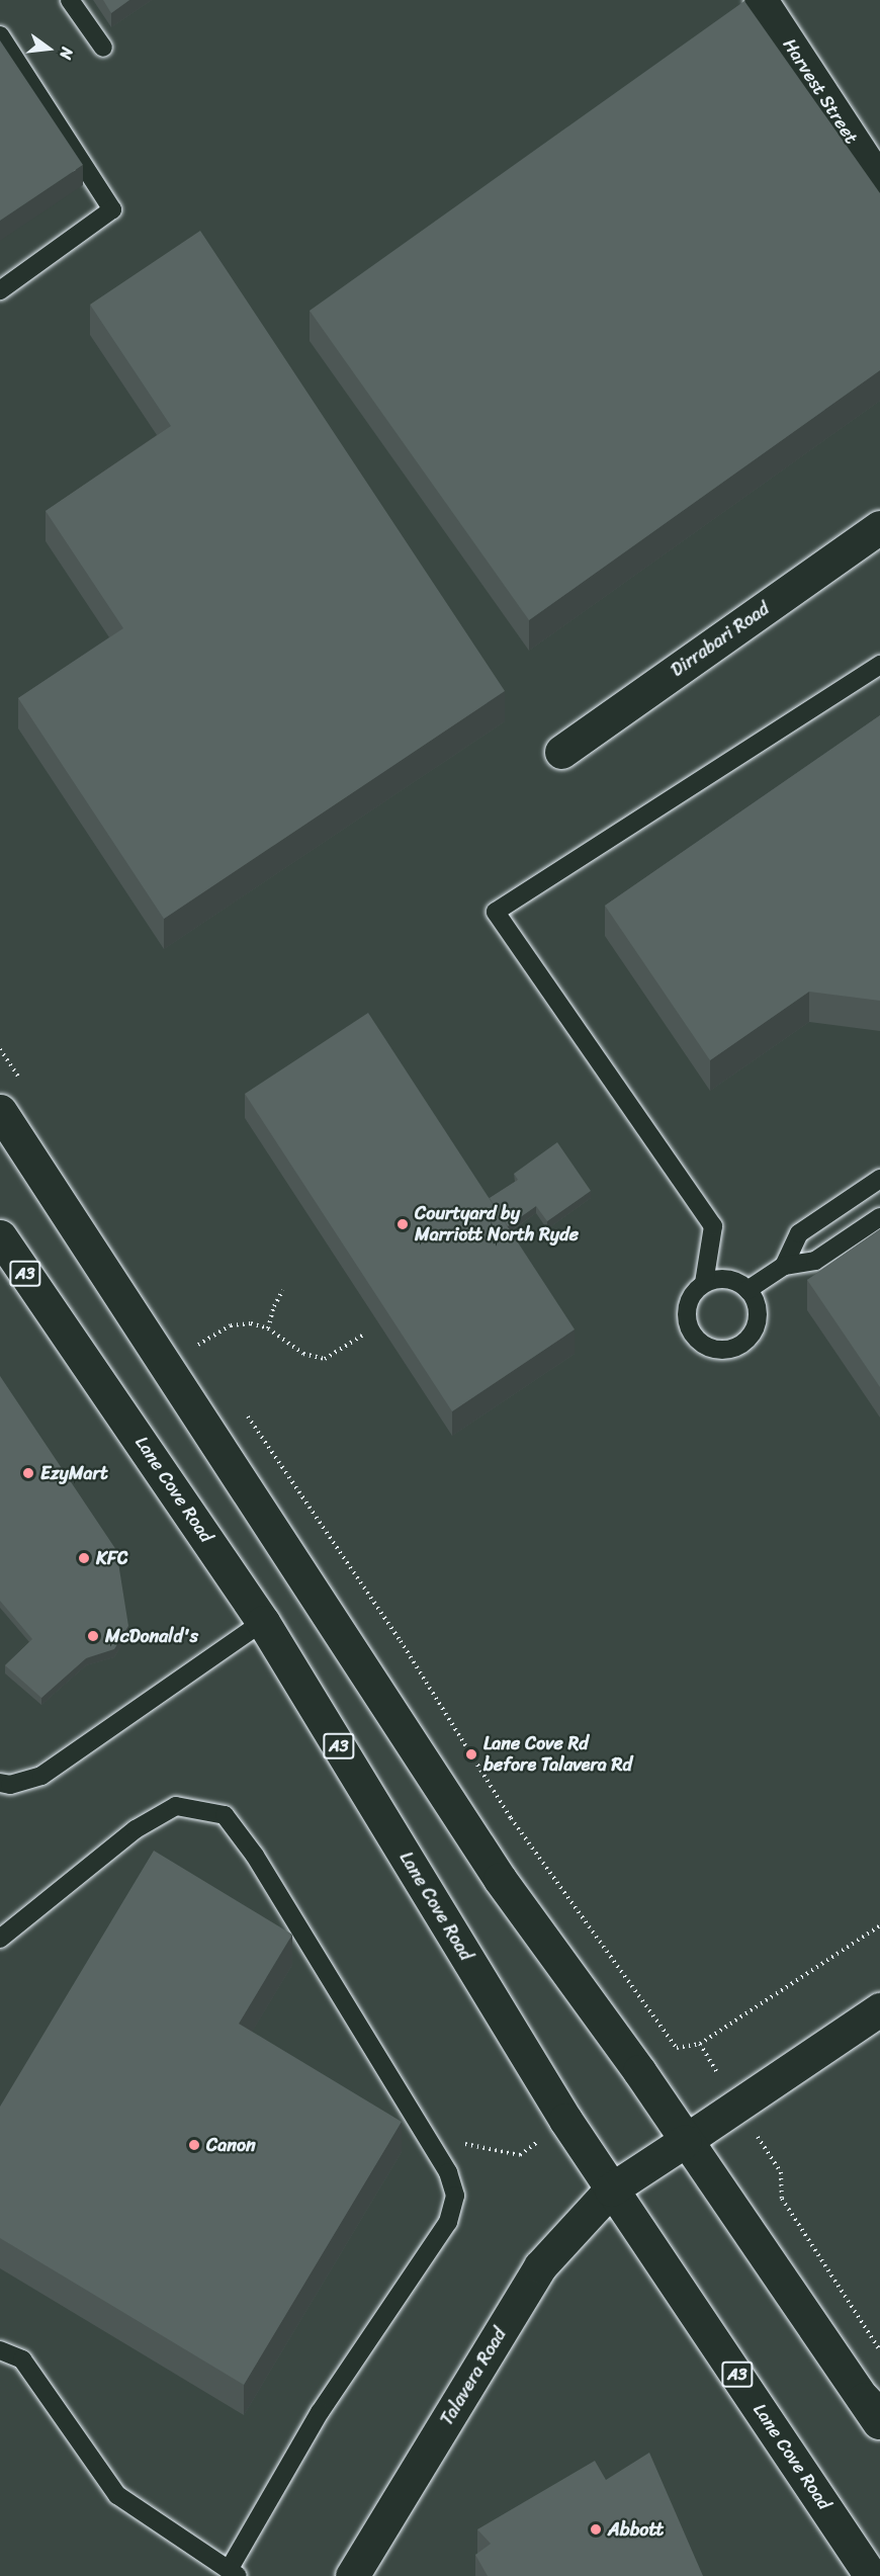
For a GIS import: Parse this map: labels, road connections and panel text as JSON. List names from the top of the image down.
{
  "streets": {
    "main road": [
      "Harvest Street",
      "Dirrabari Road",
      "A3",
      "Lane Cove Road",
      "Talavera Road"
    ]
  },
  "crossings": [
    ["Lane Cove Road", "Talavera Road"]
  ],
  "places": [
    "Courtyard by Marriott North Ryde",
    "EzyMart",
    "KFC",
    "McDonald's",
    "Lane Cove Rd before Talavera Rd",
    "Canon",
    "Abbott"
  ],
  "north": "right"
}
